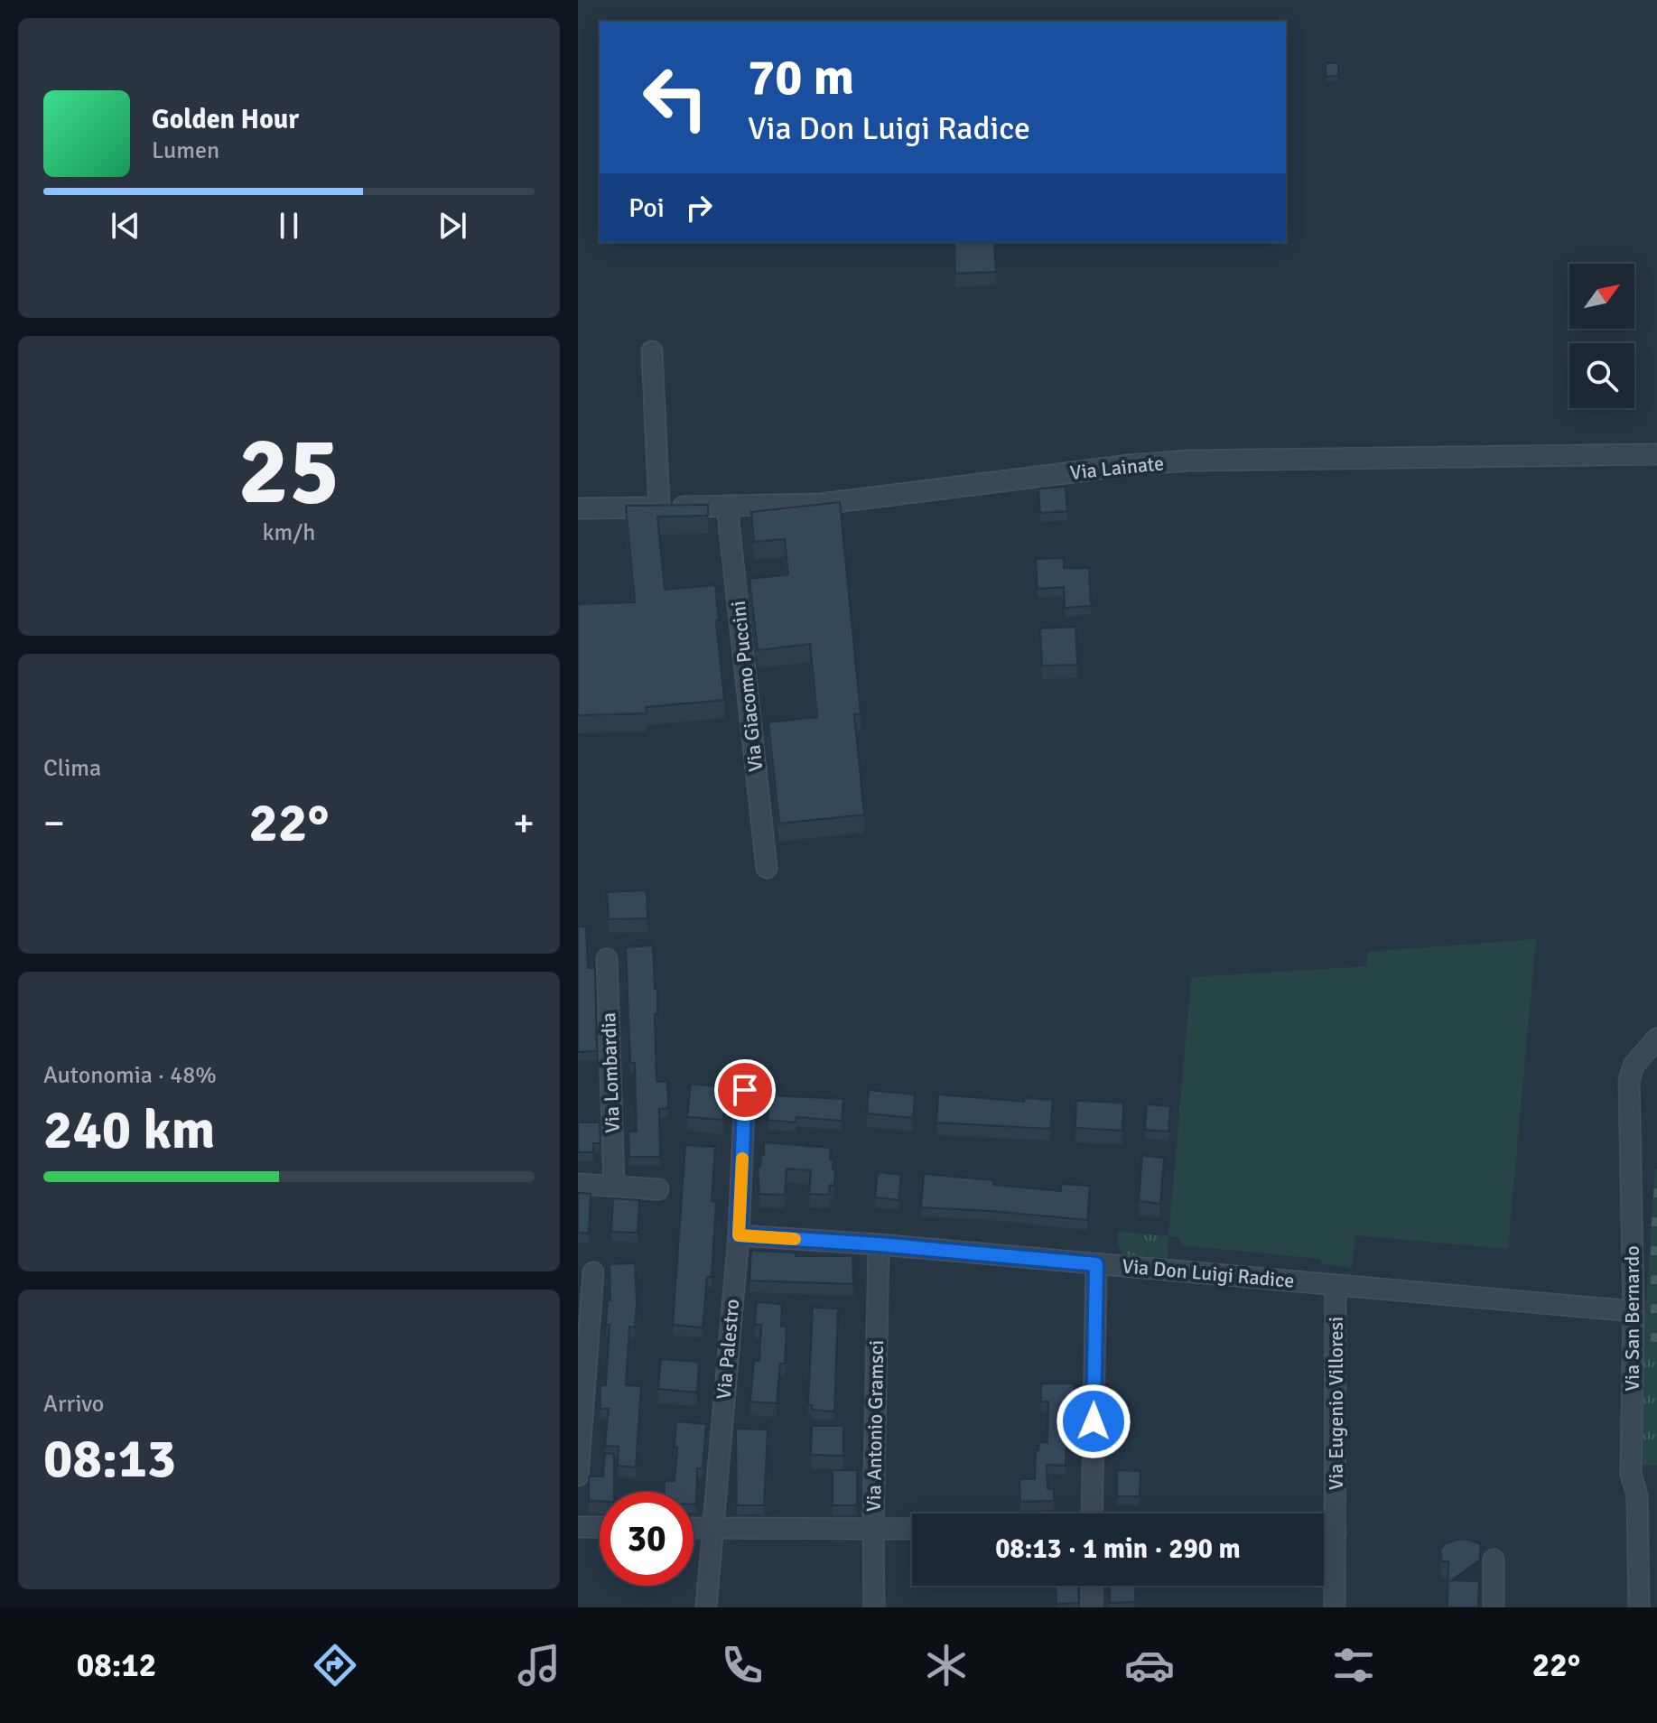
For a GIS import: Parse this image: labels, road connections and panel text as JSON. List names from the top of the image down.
{
  "streets": {
    "street": [
      "Via Lainate",
      "Via Giacomo Puccini",
      "Via Lombardia",
      "Via Don Luigi Radice",
      "Via San Bernardo",
      "Via Palestro",
      "Via Eugenio Villoresi",
      "Via Antonio Gramsci"
    ]
  },
  "crossings": [
    ["Via Lainate", "Via Giacomo Puccini"],
    ["Via Don Luigi Radice", "Via San Bernardo"],
    ["Via Don Luigi Radice", "Via Palestro"],
    ["Via Don Luigi Radice", "Via Eugenio Villoresi"],
    ["Via Don Luigi Radice", "Via Antonio Gramsci"]
  ],
  "north": "top right",
  "page": {
    "turn": ["70 m", "Via Don Luigi Radice"],
    "song": ["Golden Hour", "Lumen"],
    "then": "Poi",
    "tile": [
      ["25", "km/h"],
      "Clima",
      ["Autonomia · 48%", "240 km"],
      ["Arrivo", "08:13"]
    ],
    "heat": ["−", "22°", "+"],
    "limit": "30",
    "trip": "08:13 · 1 min · 290 m",
    "tabs": ["08:12", "22°"]
  }
}
